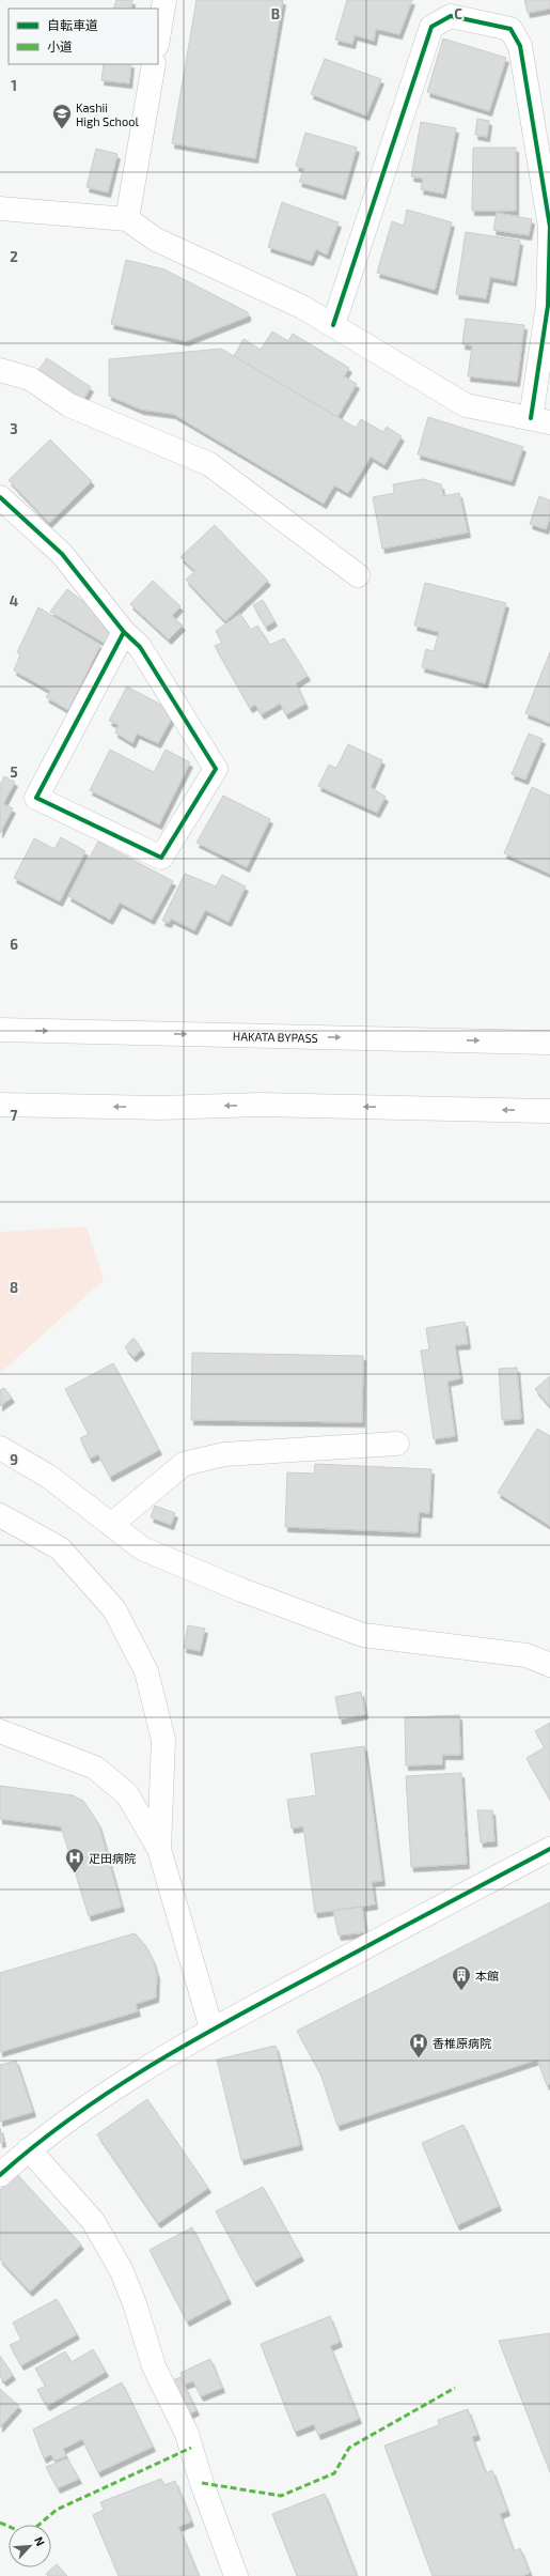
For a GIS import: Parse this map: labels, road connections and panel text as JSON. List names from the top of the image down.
{
  "streets": {
    "main road": ["HAKATA BYPASS"]
  },
  "places": {
    "school or university": ["Kashii High School"],
    "hospital": ["疋田病院", "香椎原病院"],
    "building": ["本館"]
  },
  "legend": ["自転車道", "小道"],
  "north": "top right",
  "grid": {
    "columns": ["B", "C"],
    "rows": [
      "1",
      "2",
      "3",
      "4",
      "5",
      "6",
      "7",
      "8",
      "9"
    ]
  }
}
